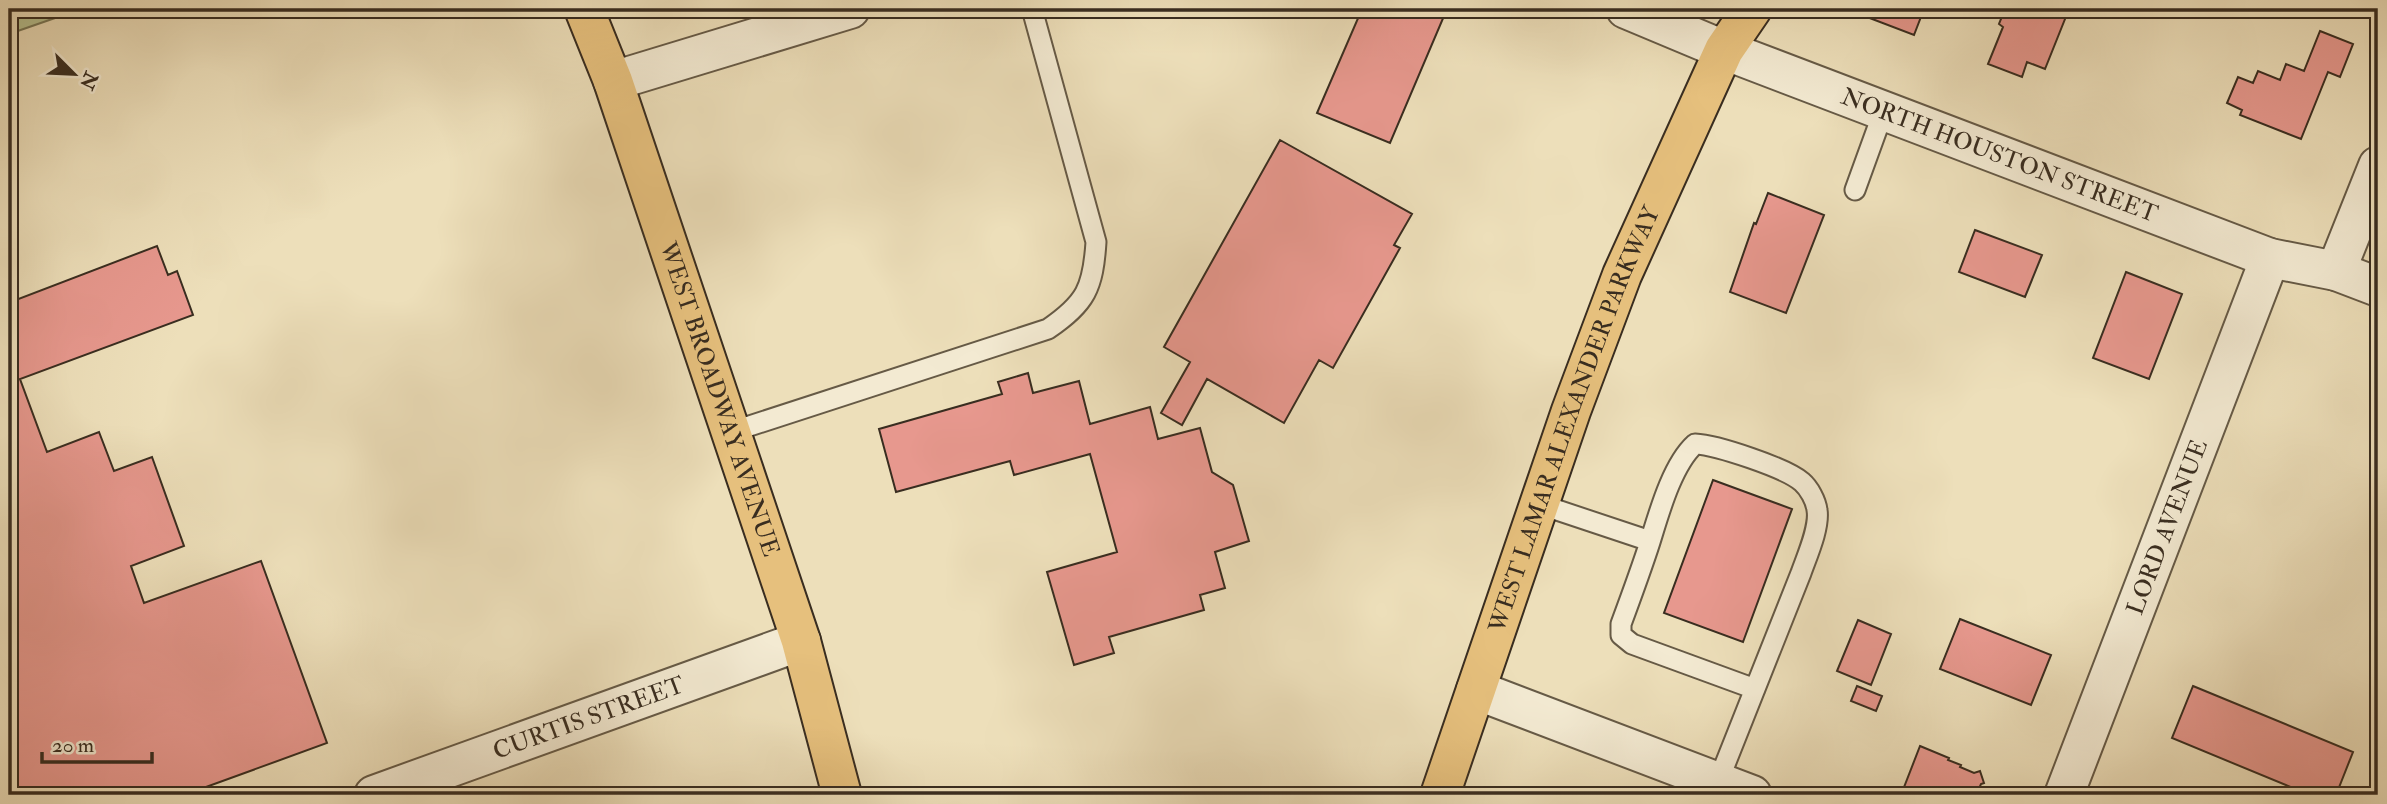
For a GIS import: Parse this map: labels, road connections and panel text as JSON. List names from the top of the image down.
{
  "streets": {
    "main road": ["WEST BROADWAY AVENUE", "WEST LAMAR ALEXANDER PARKWAY"],
    "street": ["NORTH HOUSTON STREET", "LORD AVENUE", "CURTIS STREET"]
  },
  "crossings": [
    ["NORTH HOUSTON STREET", "WEST LAMAR ALEXANDER PARKWAY"],
    ["NORTH HOUSTON STREET", "LORD AVENUE"],
    ["WEST BROADWAY AVENUE", "CURTIS STREET"]
  ],
  "scale_bar": "20 m",
  "north": "bottom right"
}
